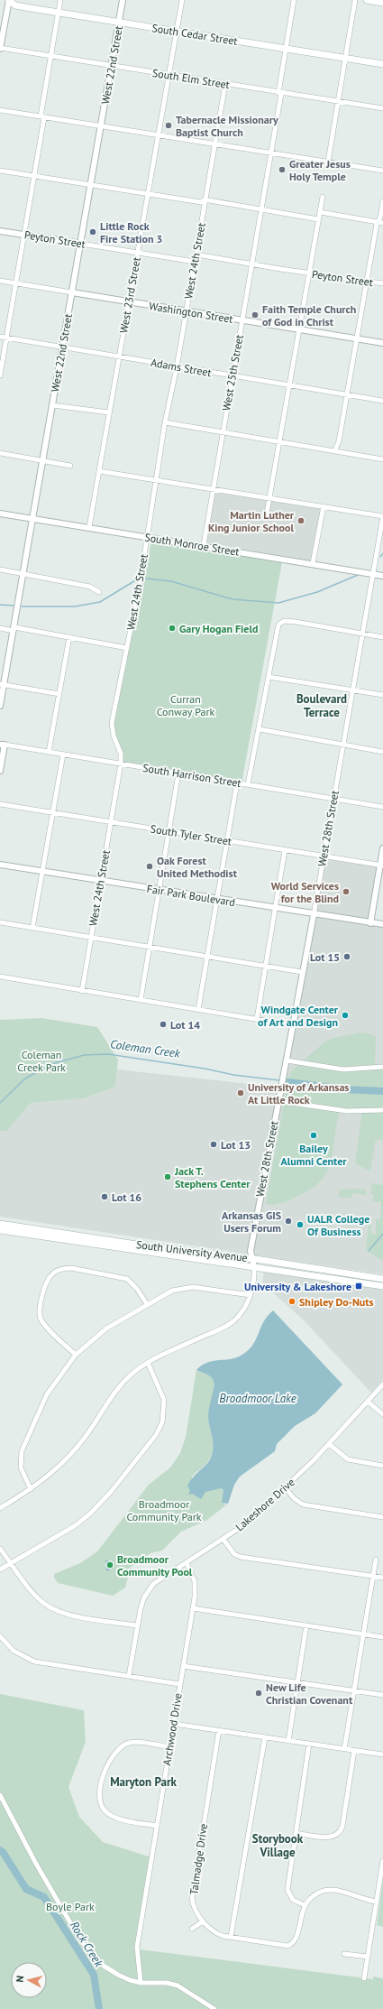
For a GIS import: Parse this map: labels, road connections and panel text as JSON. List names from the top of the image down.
{
  "streets": {
    "main road": ["South Cedar Street", "South University Avenue"],
    "street": [
      "West 22nd Street",
      "South Elm Street",
      "Peyton Street",
      "West 24th Street",
      "West 23rd Street",
      "Washington Street",
      "Adams Street",
      "West 25th Street",
      "South Monroe Street",
      "South Harrison Street",
      "West 28th Street",
      "South Tyler Street",
      "Fair Park Boulevard",
      "Lakeshore Drive",
      "Archwood Drive",
      "Talmadge Drive"
    ]
  },
  "crossings": [
    ["South Cedar Street", "West 22nd Street"],
    ["South Cedar Street", "West 23rd Street"],
    ["South Cedar Street", "West 25th Street"],
    ["West 22nd Street", "South Elm Street"],
    ["West 22nd Street", "Peyton Street"],
    ["West 22nd Street", "Washington Street"],
    ["West 22nd Street", "Adams Street"],
    ["West 22nd Street", "South Monroe Street"],
    ["South Elm Street", "West 24th Street"],
    ["South Elm Street", "West 23rd Street"],
    ["South Elm Street", "West 25th Street"],
    ["Peyton Street", "West 24th Street"],
    ["Peyton Street", "West 23rd Street"],
    ["Peyton Street", "West 25th Street"],
    ["West 24th Street", "Washington Street"],
    ["West 24th Street", "Adams Street"],
    ["West 24th Street", "South Monroe Street"],
    ["West 24th Street", "South Harrison Street"],
    ["West 24th Street", "South Tyler Street"],
    ["West 24th Street", "Fair Park Boulevard"],
    ["West 23rd Street", "Washington Street"],
    ["West 23rd Street", "Adams Street"],
    ["West 23rd Street", "South Monroe Street"],
    ["Washington Street", "West 25th Street"],
    ["Adams Street", "West 25th Street"],
    ["West 25th Street", "South Monroe Street"],
    ["South Monroe Street", "West 28th Street"],
    ["South Harrison Street", "West 28th Street"],
    ["West 28th Street", "South Tyler Street"],
    ["West 28th Street", "Fair Park Boulevard"],
    ["West 28th Street", "South University Avenue"],
    ["Lakeshore Drive", "Archwood Drive"]
  ],
  "districts": ["Boulevard Terrace", "Maryton Park", "Storybook Village"],
  "water": ["Coleman Creek", "Broadmoor Lake", "Rock Creek"],
  "parks": [
    "Curran Conway Park",
    "Coleman Creek Park",
    "Broadmoor Community Park",
    "Boyle Park"
  ],
  "places": {
    "other": [
      "Tabernacle Missionary Baptist Church",
      "Greater Jesus Holy Temple",
      "Little Rock Fire Station 3",
      "Faith Temple Church of God in Christ",
      "Martin Luther King Junior School",
      "Gary Hogan Field",
      "Oak Forest United Methodist",
      "World Services for the Blind",
      "Lot 15",
      "Windgate Center of Art and Design",
      "Lot 14",
      "University of Arkansas At Little Rock",
      "Bailey Alumni Center",
      "Lot 13",
      "Jack T. Stephens Center",
      "Lot 16",
      "Arkansas GIS Users Forum",
      "UALR College Of Business",
      "Shipley Do-Nuts",
      "Broadmoor Community Pool",
      "New Life Christian Covenant"
    ],
    "transit": ["University & Lakeshore"]
  },
  "north": "left"
}
